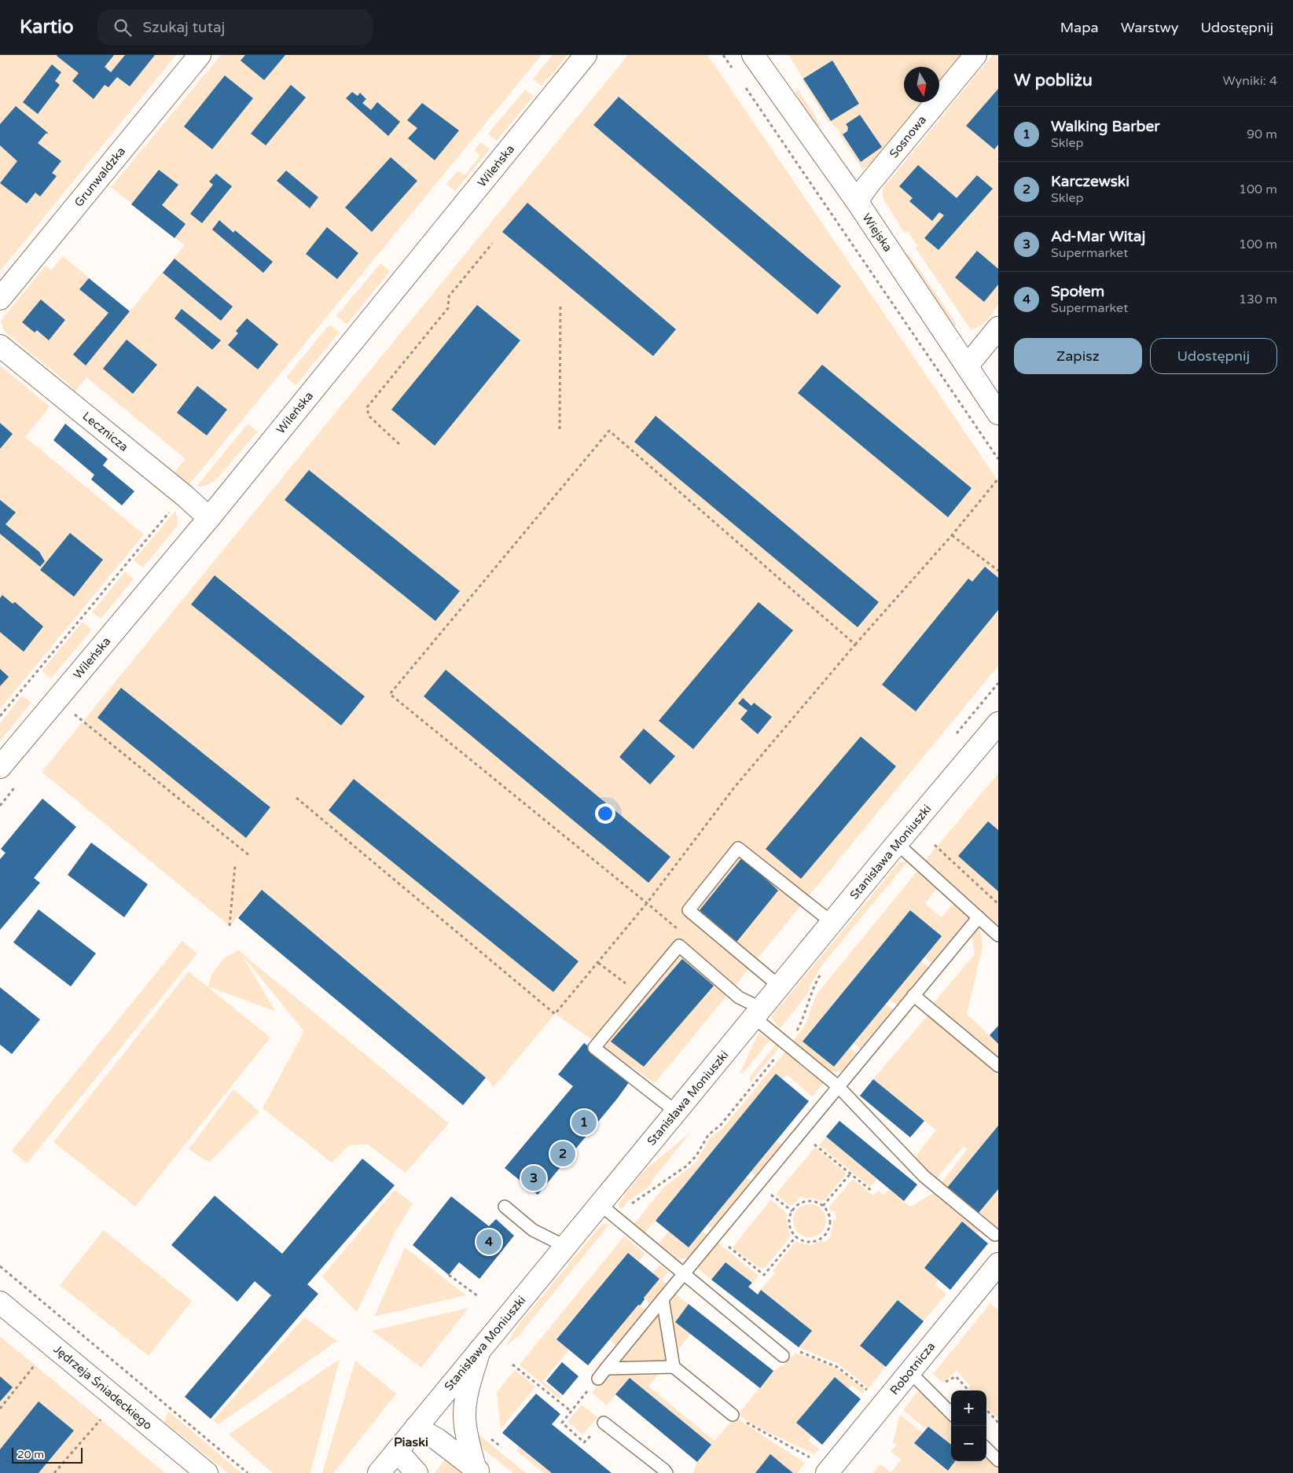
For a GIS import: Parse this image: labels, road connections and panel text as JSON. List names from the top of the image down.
{
  "streets": {
    "street": [
      "Sosnowa",
      "Wileńska",
      "Grunwaldzka",
      "Wiejska",
      "Lecznicza",
      "Stanisława Moniuszki",
      "Robotnicza",
      "Jędrzeja Śniadeckiego"
    ]
  },
  "crossings": [
    ["Sosnowa", "Wiejska"],
    ["Wileńska", "Lecznicza"]
  ],
  "districts": ["Piaski"],
  "scale_bar": "20 m",
  "north": "bottom",
  "page": {
    "header": "Kartio",
    "search": "Szukaj tutaj",
    "nav": ["Mapa", "Warstwy", "Udostępnij"],
    "heading": ["W pobliżu", "Wyniki: 4"],
    "list": [
      {
        "mark": "1",
        "name": "Walking Barber",
        "note": "Sklep",
        "value": "90 m"
      },
      {
        "mark": "2",
        "name": "Karczewski",
        "note": "Sklep",
        "value": "100 m"
      },
      {
        "mark": "3",
        "name": "Ad-Mar Witaj",
        "note": "Supermarket",
        "value": "100 m"
      },
      {
        "mark": "4",
        "name": "Społem",
        "note": "Supermarket",
        "value": "130 m"
      }
    ],
    "buttons": ["Zapisz", "Udostępnij"],
    "pins": [
      "1",
      "2",
      "3",
      "4"
    ],
    "map_buttons": ["+", "−"],
    "scale": "20 m"
  }
}
